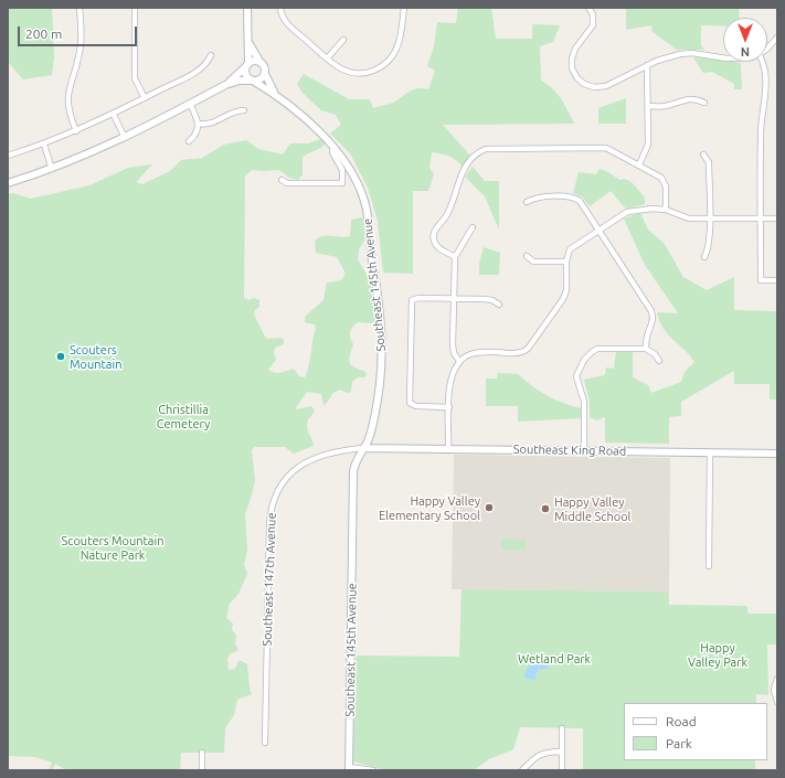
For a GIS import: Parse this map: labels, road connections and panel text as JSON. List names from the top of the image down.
{
  "streets": {
    "main road": ["Southeast 145th Avenue", "Southeast King Road"],
    "street": ["Southeast 147th Avenue"]
  },
  "crossings": [
    ["Southeast 145th Avenue", "Southeast King Road"],
    ["Southeast 145th Avenue", "Southeast 147th Avenue"],
    ["Southeast King Road", "Southeast 147th Avenue"]
  ],
  "parks": [
    "Christillia Cemetery",
    "Scouters Mountain Nature Park",
    "Happy Valley Park",
    "Wetland Park"
  ],
  "places": ["Scouters Mountain", "Happy Valley Elementary School", "Happy Valley Middle School"],
  "legend": ["Road", "Park"],
  "scale_bar": "200 m",
  "north": "bottom"
}
